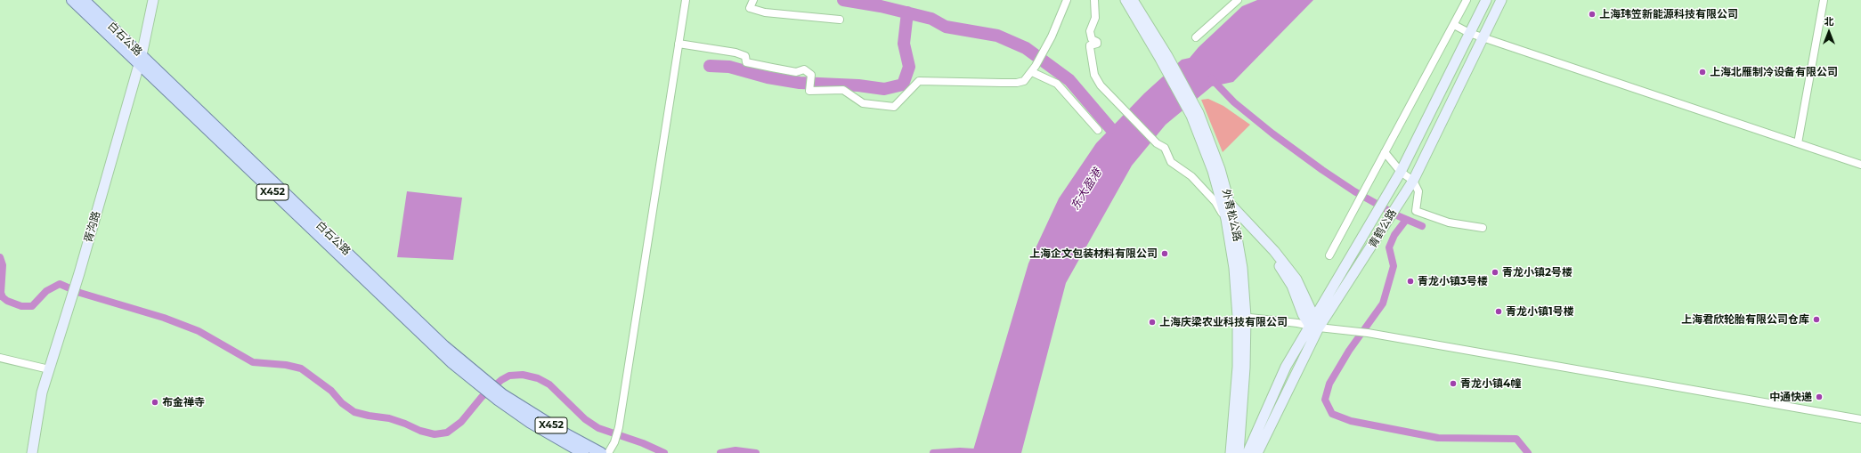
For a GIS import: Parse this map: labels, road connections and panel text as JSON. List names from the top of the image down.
{
  "streets": {
    "main road": [
      "白石公路",
      "X452",
      "外青松公路",
      "胥沟路",
      "青鹤公路"
    ]
  },
  "crossings": [
    ["白石公路", "胥沟路"]
  ],
  "water": ["东大盈港"],
  "places": [
    "上海玮笠新能源科技有限公司",
    "上海北雁制冷设备有限公司",
    "上海企文包装材料有限公司",
    "青龙小镇2号楼",
    "青龙小镇3号楼",
    "青龙小镇1号楼",
    "上海君欣轮胎有限公司仓库",
    "上海庆梁农业科技有限公司",
    "青龙小镇4幢",
    "中通快递",
    "布金禅寺"
  ],
  "north": "top"
}
